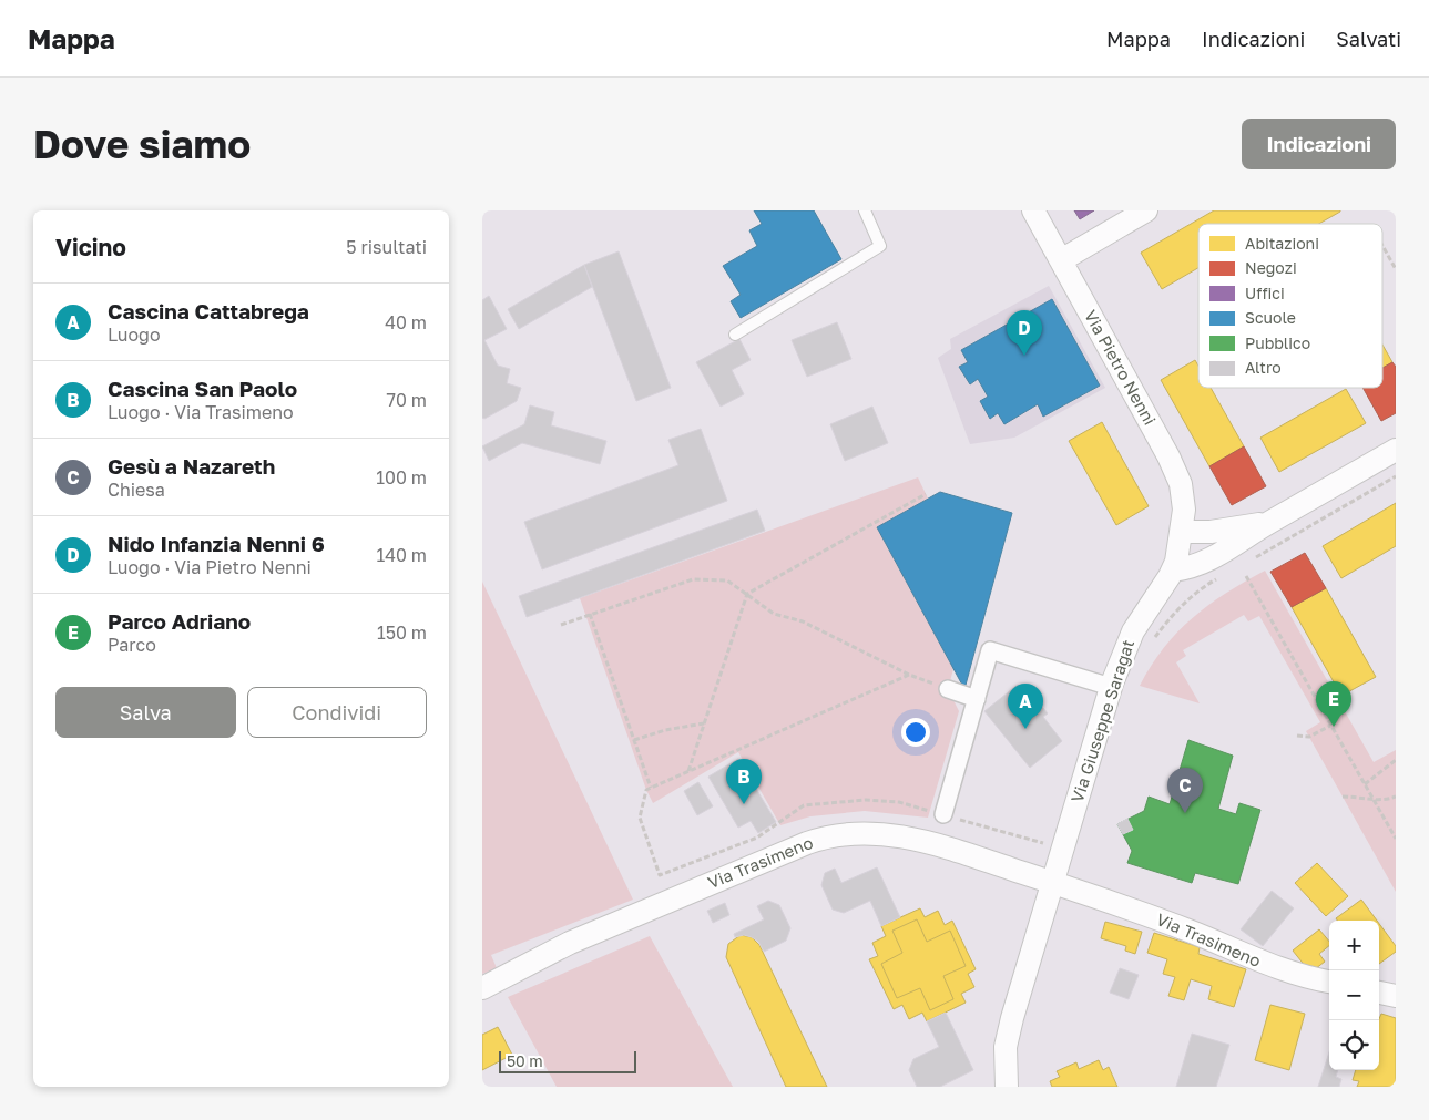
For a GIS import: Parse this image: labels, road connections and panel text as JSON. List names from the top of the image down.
{
  "streets": {
    "street": ["Via Pietro Nenni", "Via Giuseppe Saragat", "Via Trasimeno"]
  },
  "crossings": [
    ["Via Pietro Nenni", "Via Giuseppe Saragat"],
    ["Via Giuseppe Saragat", "Via Trasimeno"]
  ],
  "legend": [
    "Abitazioni",
    "Negozi",
    "Uffici",
    "Scuole",
    "Pubblico",
    "Altro"
  ],
  "scale_bar": "50 m",
  "page": {
    "header": "Mappa",
    "nav": ["Mappa", "Indicazioni", "Salvati"],
    "buttons": [
      "Indicazioni",
      ["Salva", "Condividi"]
    ],
    "title": "Dove siamo",
    "heading": ["Vicino", "5 risultati"],
    "list": [
      {
        "mark": "A",
        "name": "Cascina Cattabrega",
        "note": "Luogo",
        "value": "40 m"
      },
      {
        "mark": "B",
        "name": "Cascina San Paolo",
        "note": "Luogo · Via Trasimeno",
        "value": "70 m"
      },
      {
        "mark": "C",
        "name": "Gesù a Nazareth",
        "note": "Chiesa",
        "value": "100 m"
      },
      {
        "mark": "D",
        "name": "Nido Infanzia Nenni 6",
        "note": "Luogo · Via Pietro Nenni",
        "value": "140 m"
      },
      {
        "mark": "E",
        "name": "Parco Adriano",
        "note": "Parco",
        "value": "150 m"
      }
    ],
    "pins": [
      "D",
      "E",
      "A",
      "B",
      "C"
    ],
    "map_buttons": ["+", "−"],
    "scale": "50 m"
  }
}
